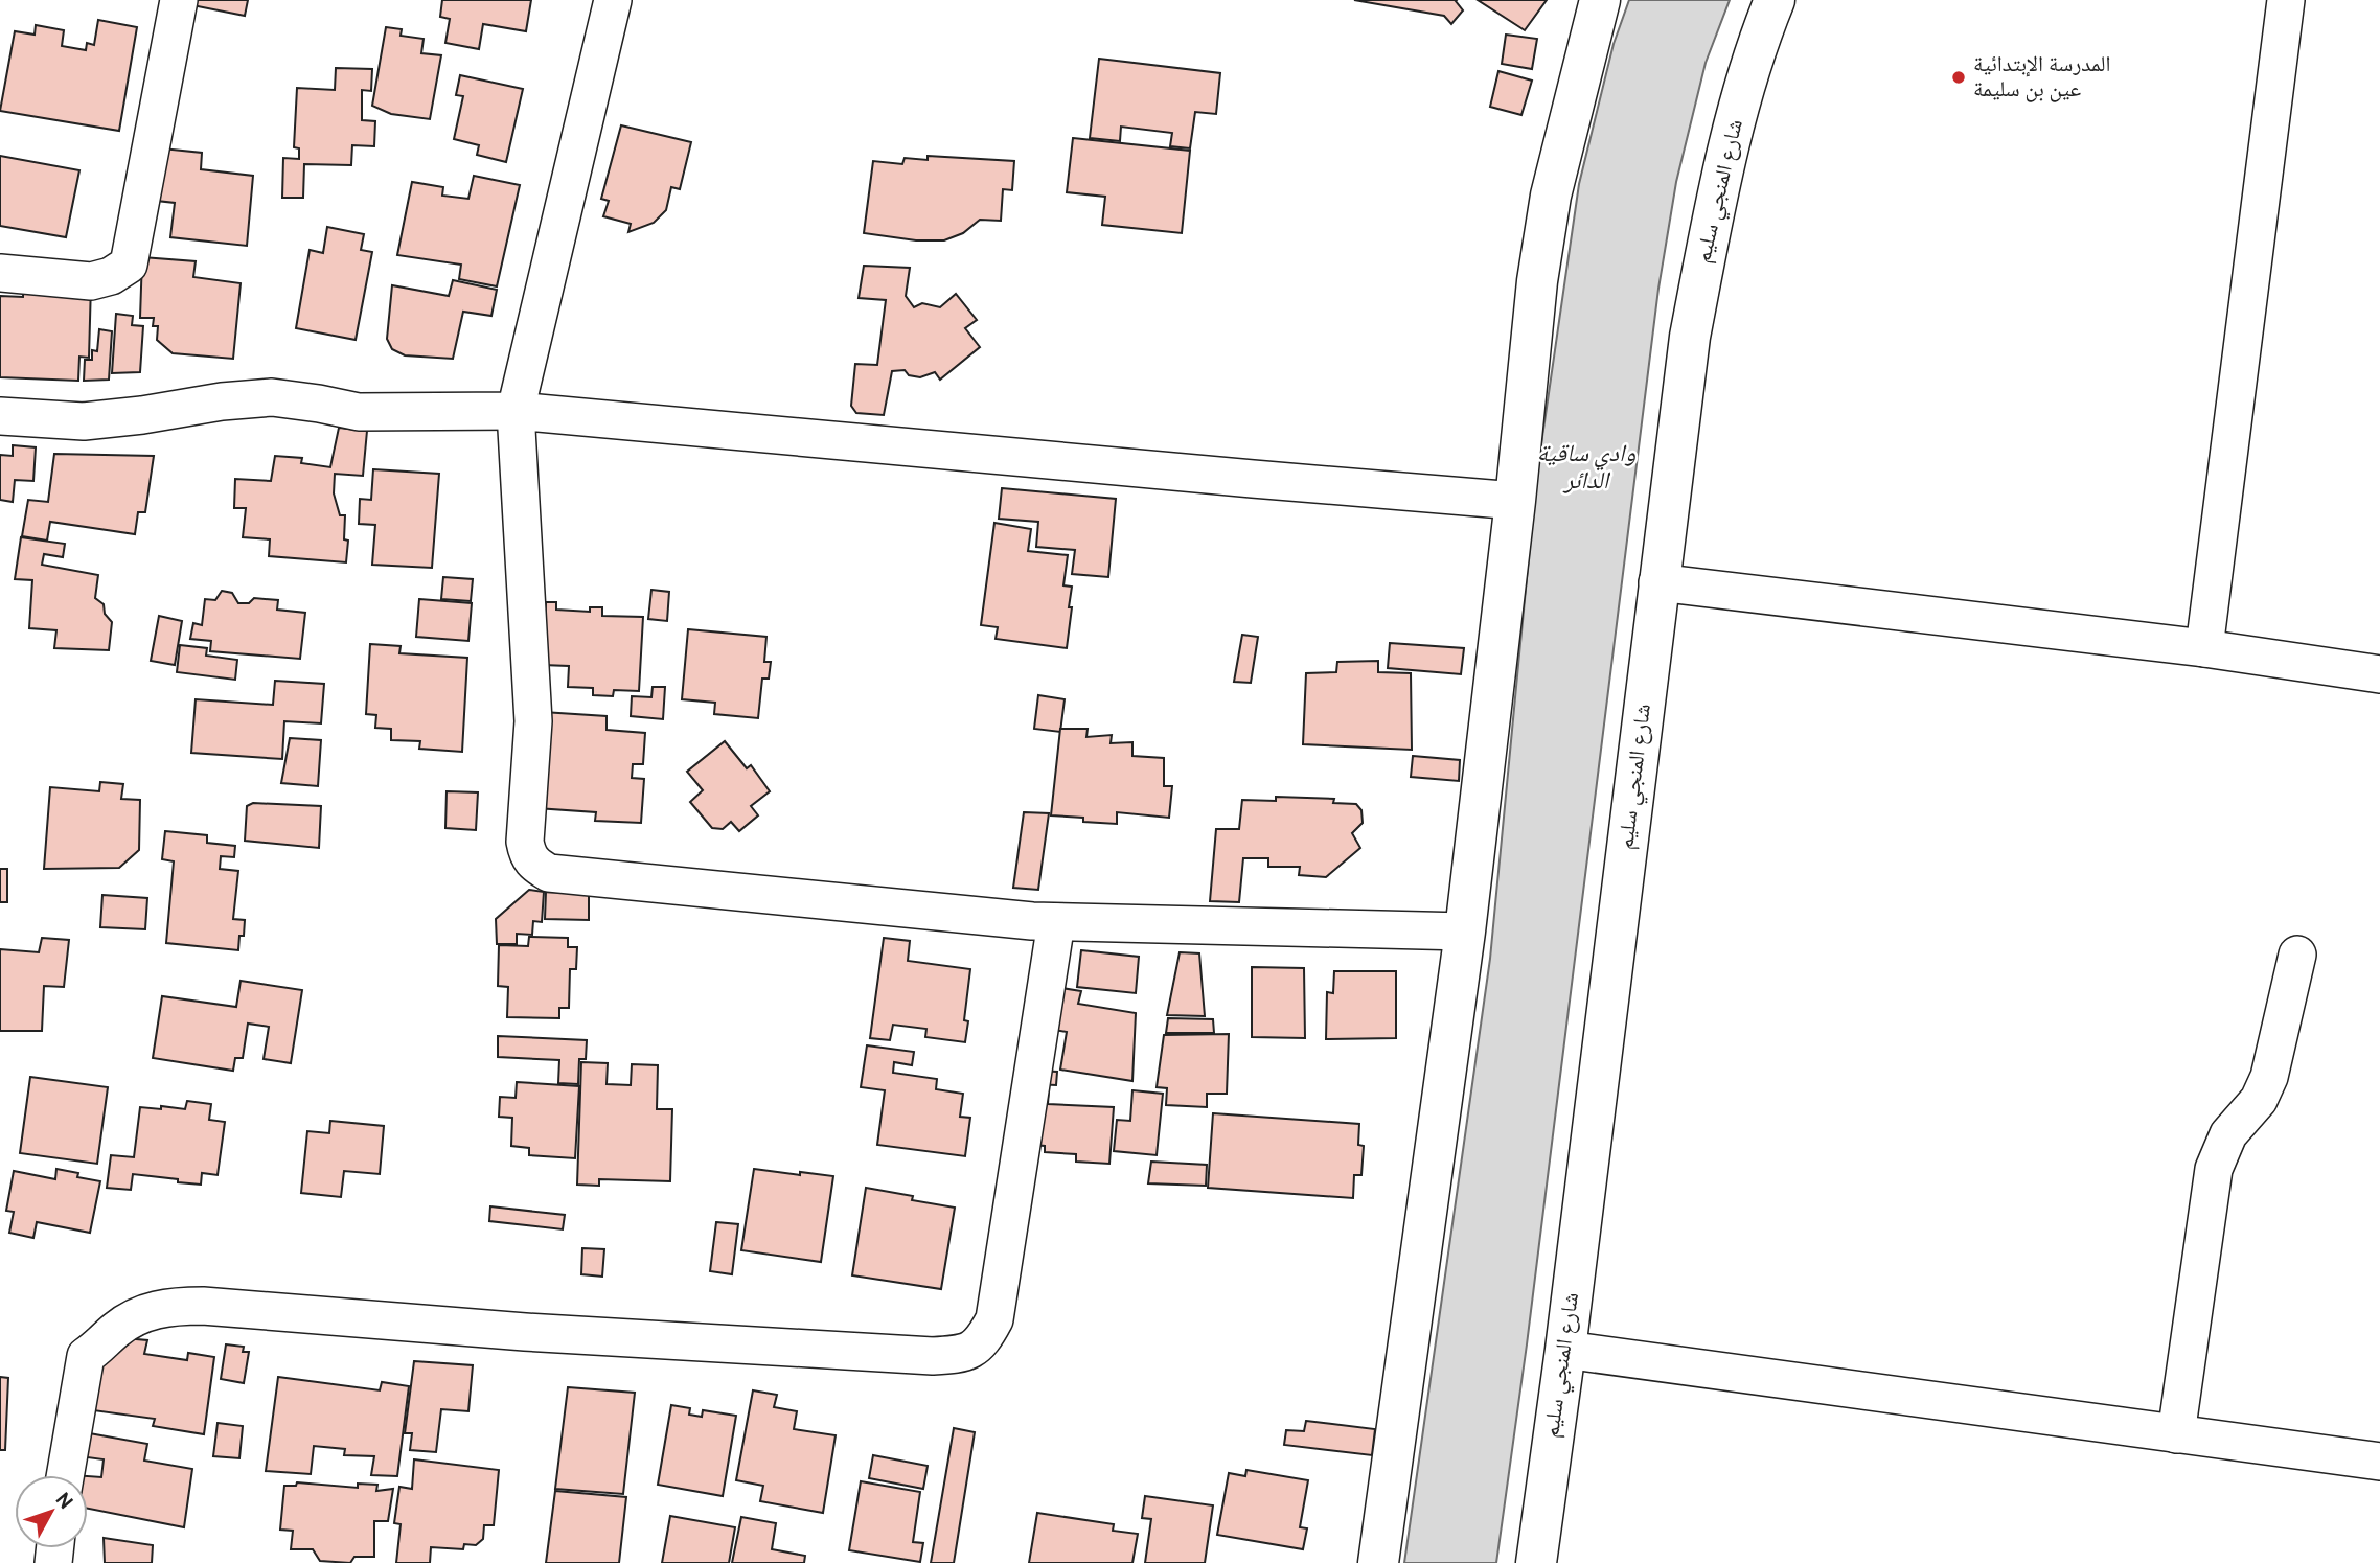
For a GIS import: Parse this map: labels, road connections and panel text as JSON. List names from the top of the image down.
{
  "streets": {
    "main road": ["شارع المنجي سليم"]
  },
  "water": ["وادي ساقية الدائر"],
  "places": ["المدرسة الإبتدائية عين بن سليمة"],
  "north": "top right"
}
